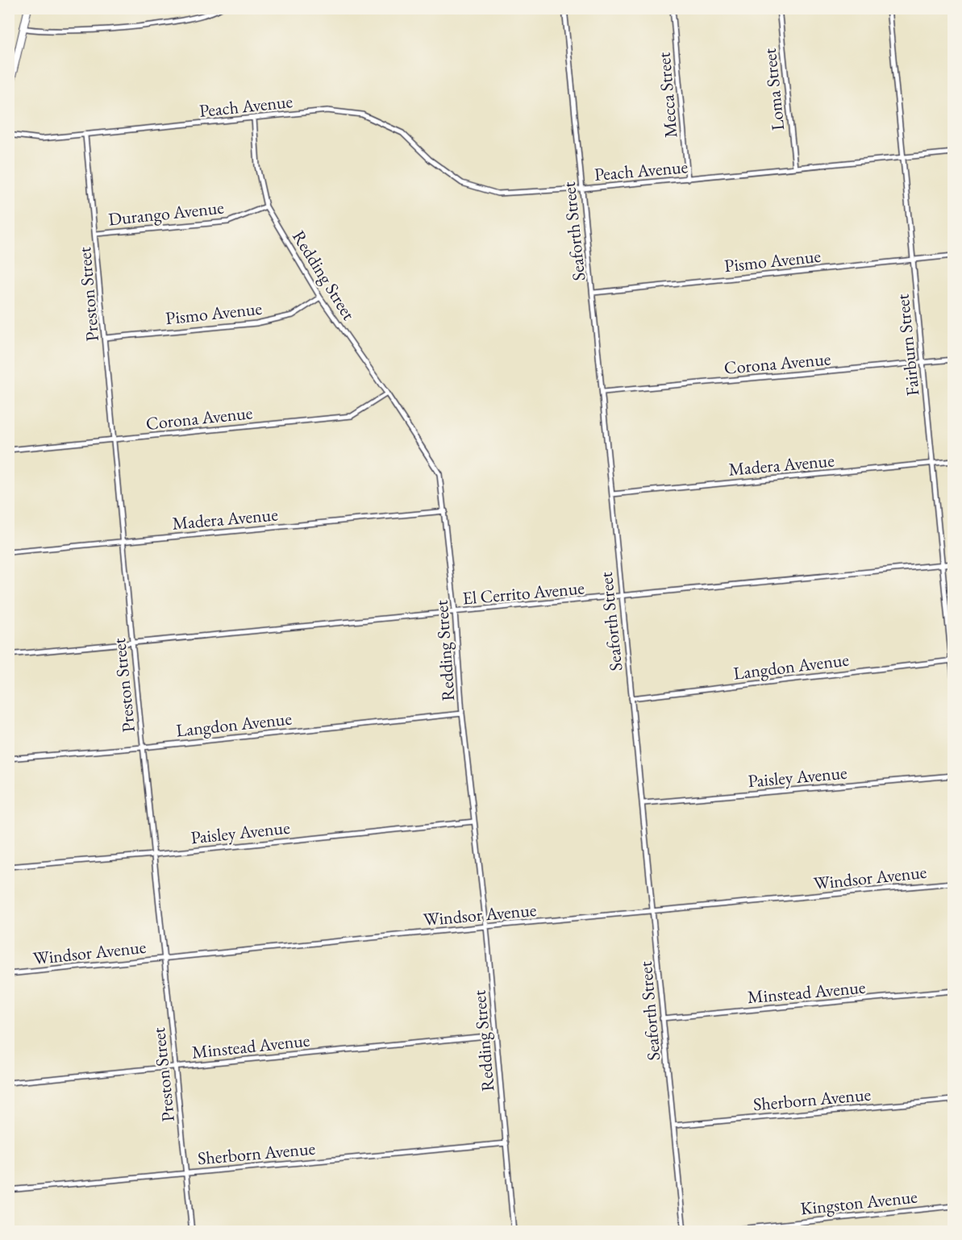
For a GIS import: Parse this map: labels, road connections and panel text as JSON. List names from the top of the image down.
{
  "streets": {
    "street": [
      "Loma Street",
      "Mecca Street",
      "Peach Avenue",
      "Durango Avenue",
      "Seaforth Street",
      "Pismo Avenue",
      "Redding Street",
      "Preston Street",
      "Fairburn Street",
      "Corona Avenue",
      "Madera Avenue",
      "El Cerrito Avenue",
      "Langdon Avenue",
      "Paisley Avenue",
      "Windsor Avenue",
      "Minstead Avenue",
      "Sherborn Avenue",
      "Kingston Avenue"
    ]
  },
  "crossings": [
    ["Loma Street", "Peach Avenue"],
    ["Mecca Street", "Peach Avenue"],
    ["Peach Avenue", "Seaforth Street"],
    ["Peach Avenue", "Redding Street"],
    ["Peach Avenue", "Preston Street"],
    ["Peach Avenue", "Fairburn Street"],
    ["Durango Avenue", "Redding Street"],
    ["Durango Avenue", "Preston Street"],
    ["Seaforth Street", "Pismo Avenue"],
    ["Seaforth Street", "Corona Avenue"],
    ["Seaforth Street", "Madera Avenue"],
    ["Seaforth Street", "El Cerrito Avenue"],
    ["Seaforth Street", "Langdon Avenue"],
    ["Seaforth Street", "Paisley Avenue"],
    ["Seaforth Street", "Windsor Avenue"],
    ["Seaforth Street", "Minstead Avenue"],
    ["Seaforth Street", "Sherborn Avenue"],
    ["Pismo Avenue", "Redding Street"],
    ["Pismo Avenue", "Preston Street"],
    ["Pismo Avenue", "Fairburn Street"],
    ["Redding Street", "Corona Avenue"],
    ["Redding Street", "Madera Avenue"],
    ["Redding Street", "El Cerrito Avenue"],
    ["Redding Street", "Langdon Avenue"],
    ["Redding Street", "Paisley Avenue"],
    ["Redding Street", "Windsor Avenue"],
    ["Redding Street", "Minstead Avenue"],
    ["Redding Street", "Sherborn Avenue"],
    ["Preston Street", "Corona Avenue"],
    ["Preston Street", "Madera Avenue"],
    ["Preston Street", "El Cerrito Avenue"],
    ["Preston Street", "Langdon Avenue"],
    ["Preston Street", "Paisley Avenue"],
    ["Preston Street", "Windsor Avenue"],
    ["Preston Street", "Minstead Avenue"],
    ["Preston Street", "Sherborn Avenue"],
    ["Fairburn Street", "Corona Avenue"],
    ["Fairburn Street", "Madera Avenue"],
    ["Fairburn Street", "El Cerrito Avenue"],
    ["Fairburn Street", "Langdon Avenue"]
  ]
}
